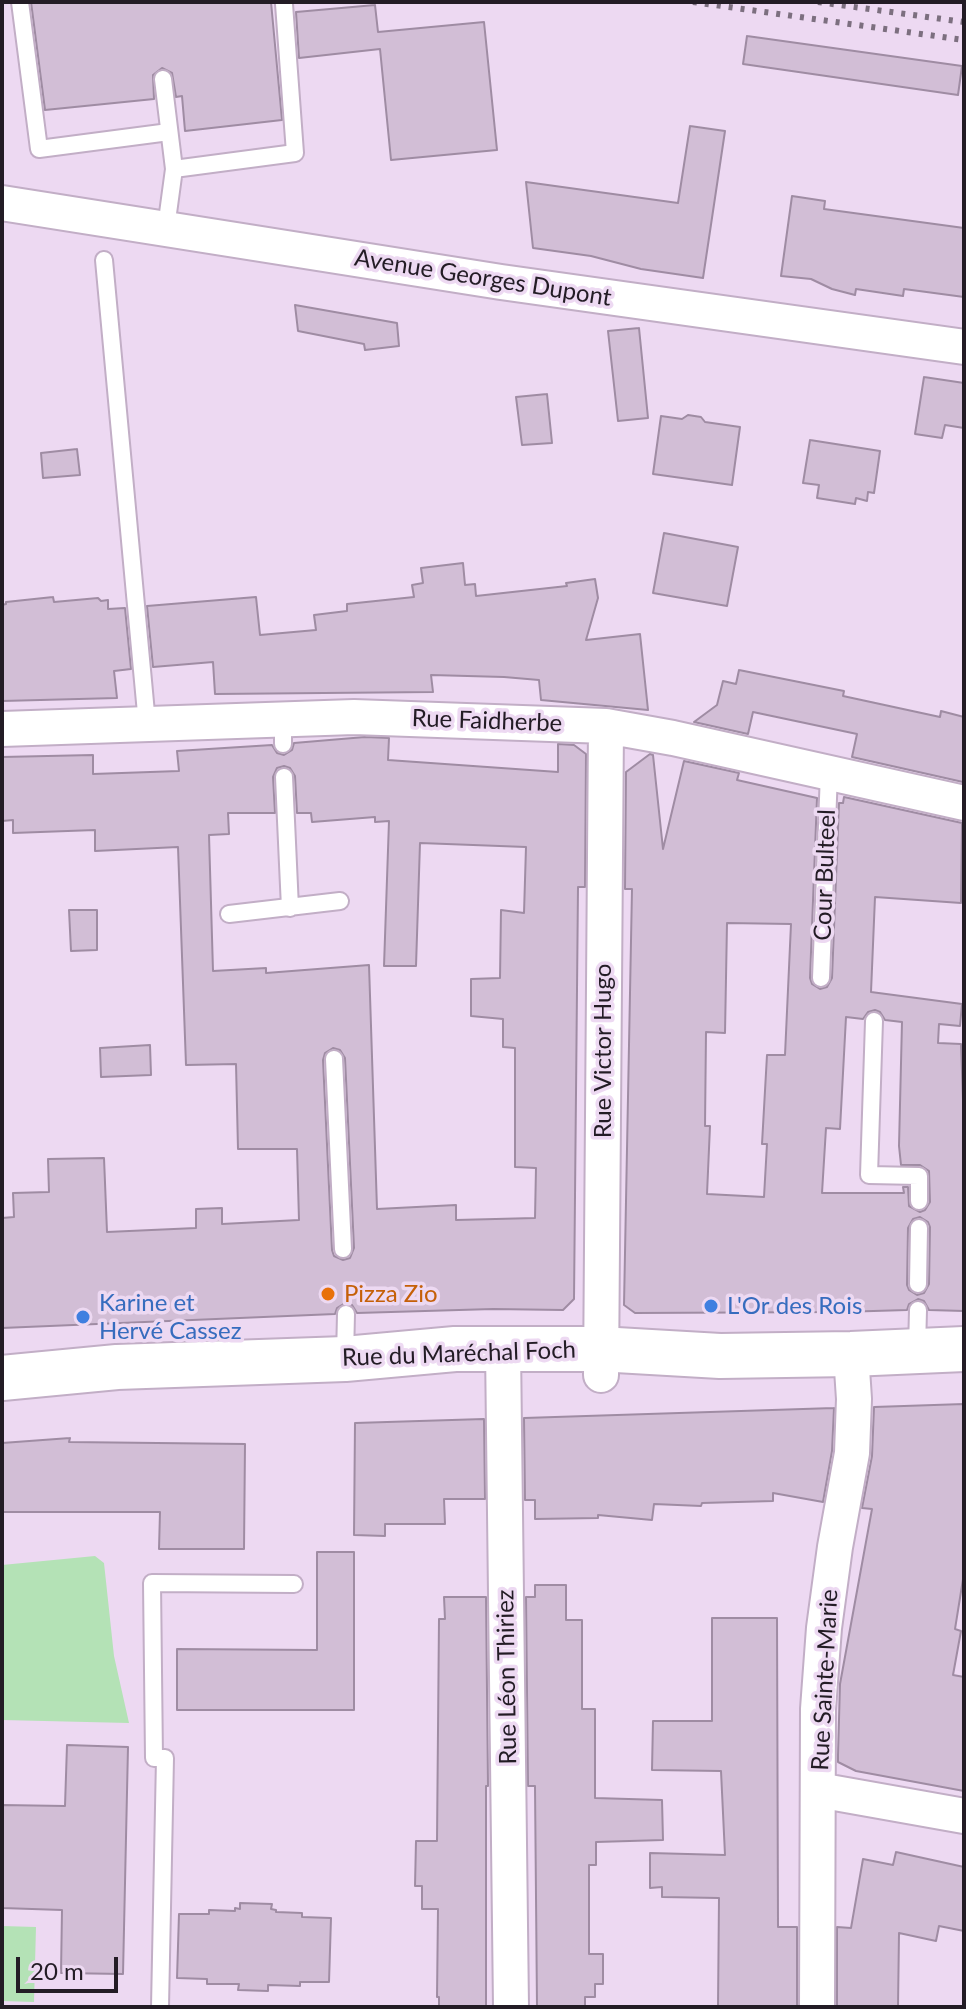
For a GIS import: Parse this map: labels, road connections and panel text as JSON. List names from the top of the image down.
{
  "streets": {
    "main road": ["Rue du Maréchal Foch"],
    "street": [
      "Avenue Georges Dupont",
      "Rue Faidherbe",
      "Rue Victor Hugo",
      "Rue Léon Thiriez",
      "Rue Sainte-Marie"
    ],
    "lane": ["Cour Bulteel"]
  },
  "crossings": [
    ["Rue Faidherbe", "Cour Bulteel"],
    ["Rue Faidherbe", "Rue Victor Hugo"],
    ["Rue Victor Hugo", "Rue du Maréchal Foch"],
    ["Rue du Maréchal Foch", "Rue Léon Thiriez"],
    ["Rue du Maréchal Foch", "Rue Sainte-Marie"]
  ],
  "places": ["Pizza Zio", "L'Or des Rois", "Karine et Hervé Cassez"],
  "scale_bar": "20 m"
}
